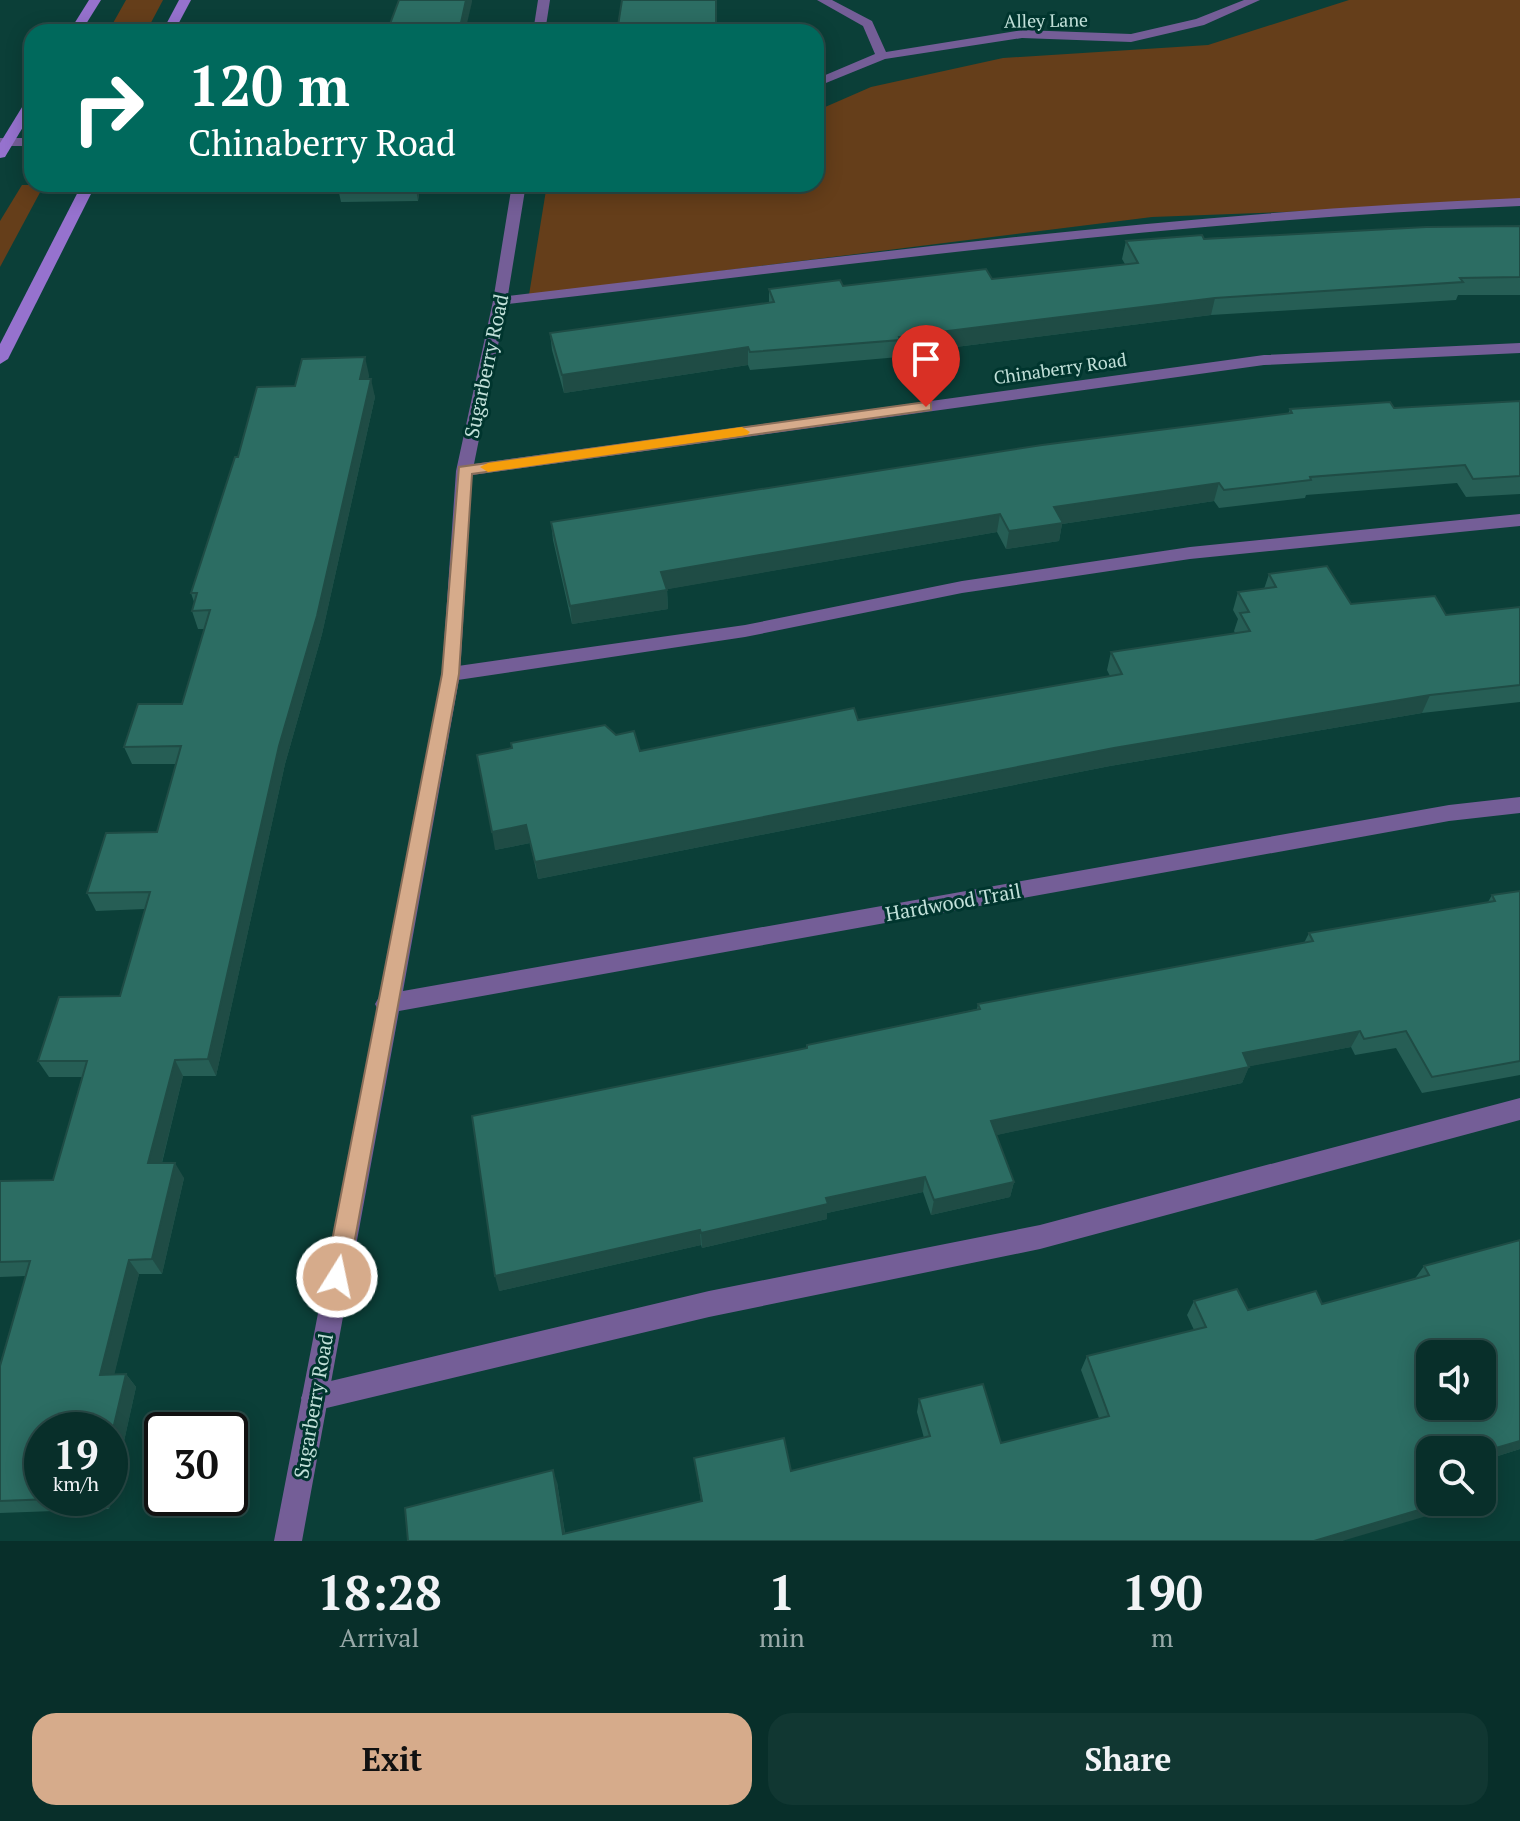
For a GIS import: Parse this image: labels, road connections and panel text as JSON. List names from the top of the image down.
{
  "streets": {
    "street": [
      "Alley Lane",
      "Sugarberry Road",
      "Chinaberry Road",
      "Hardwood Trail"
    ]
  },
  "crossings": [
    ["Sugarberry Road", "Chinaberry Road"],
    ["Sugarberry Road", "Hardwood Trail"]
  ],
  "page": {
    "turn": ["120 m", "Chinaberry Road"],
    "speed": "19 km/h",
    "limit": "30",
    "eta": [
      "18:28",
      "Arrival",
      "1",
      "min",
      "190",
      "m"
    ],
    "buttons": ["Exit", "Share"]
  }
}
